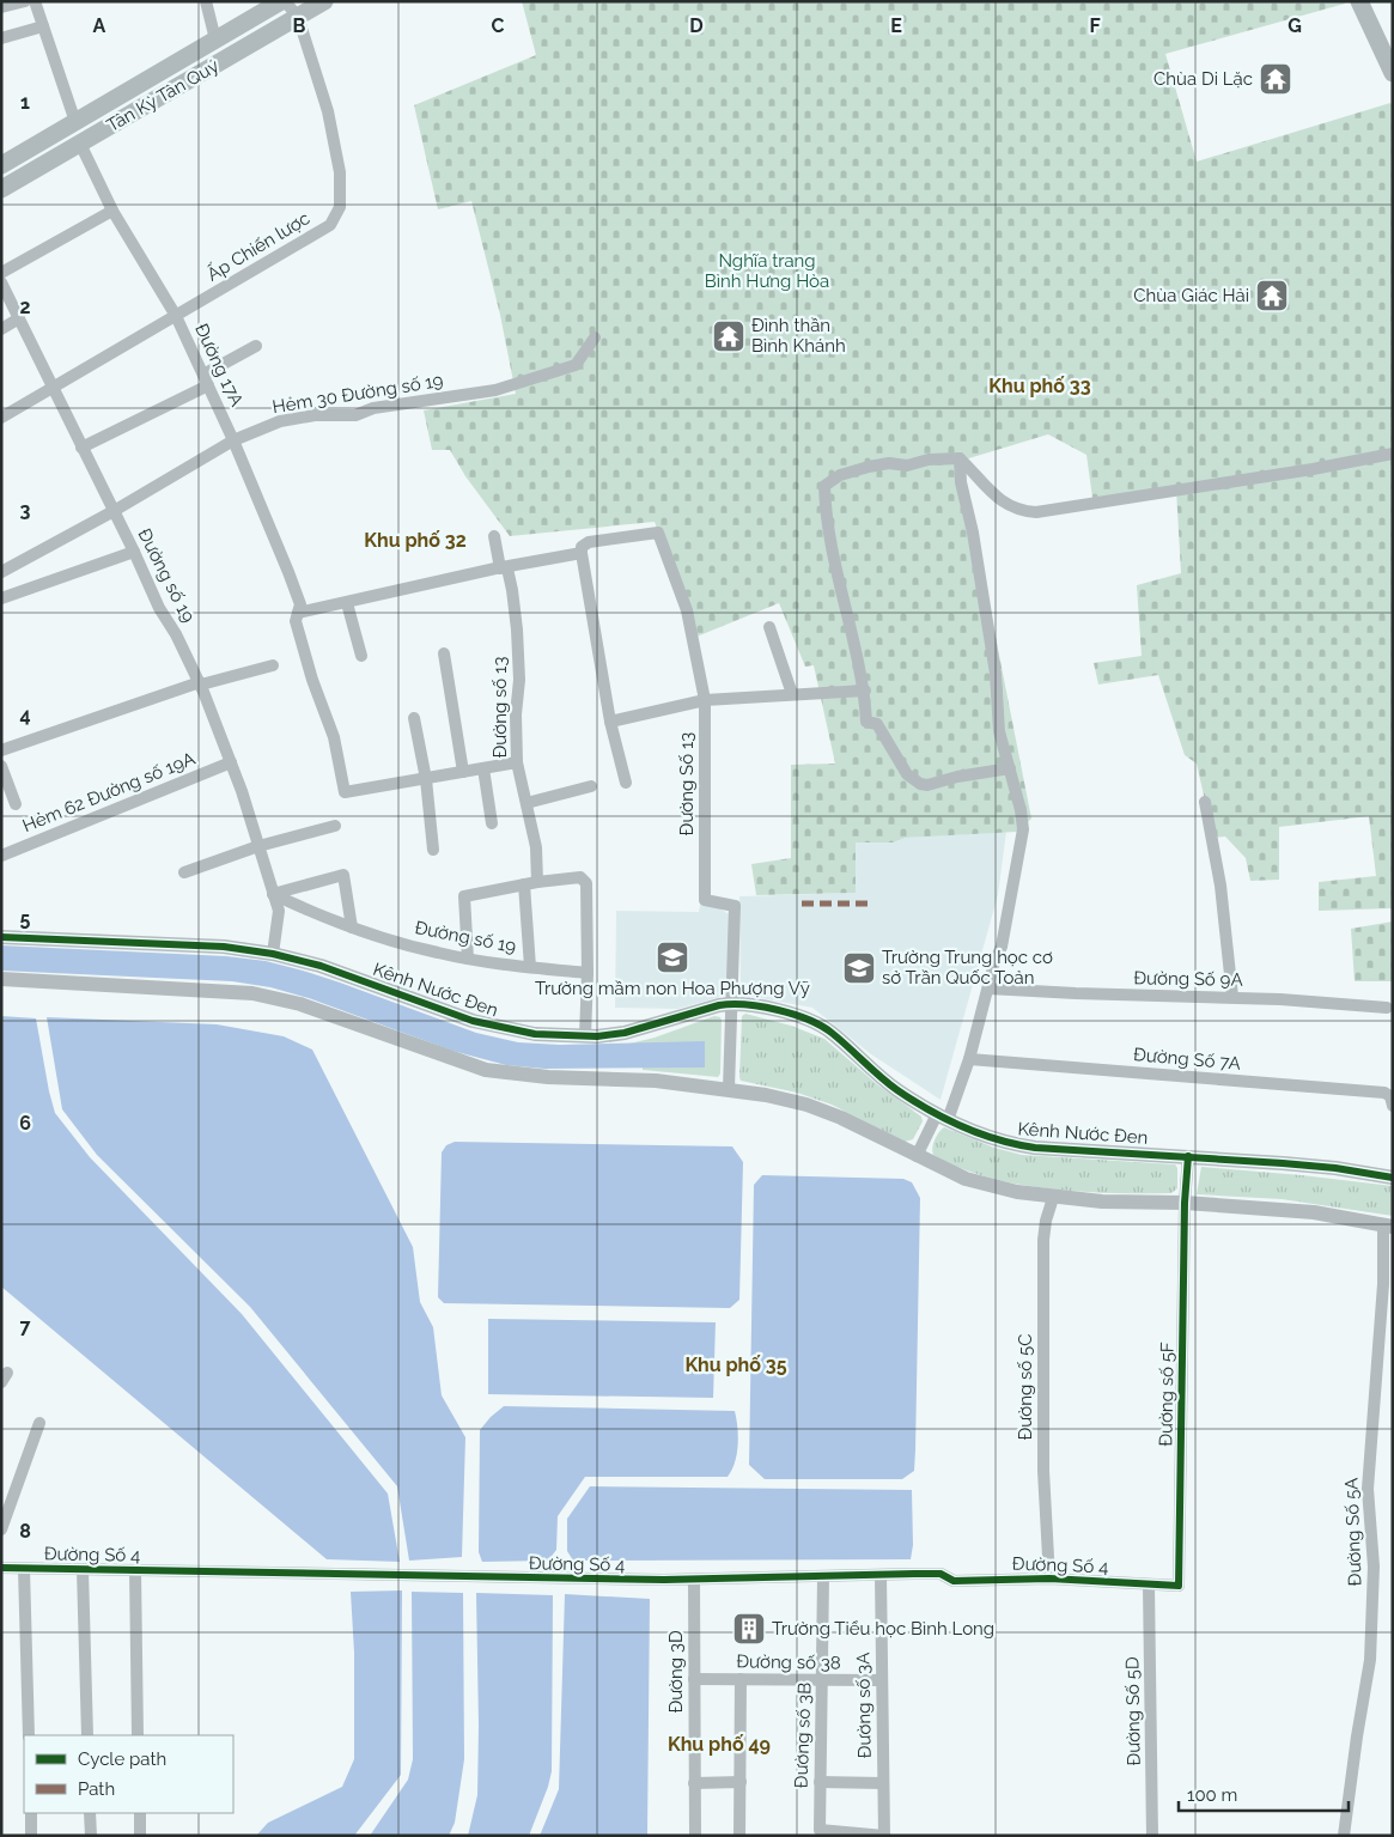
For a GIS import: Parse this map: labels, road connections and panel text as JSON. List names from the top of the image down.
{
  "streets": {
    "main road": ["Tân Kỳ Tân Quý"],
    "street": [
      "Ấp Chiến lược",
      "Đường 17A",
      "Hẻm 30 Đường số 19",
      "Đường số 19",
      "Đường số 13",
      "Đường Số 13",
      "Hẻm 62 Đường số 19A",
      "Đường Số 9A",
      "Kênh Nước Đen",
      "Đường Số 7A",
      "Đường số 5C",
      "Đường số 5F",
      "Đường Số 5A",
      "Đường Số 4",
      "Đường số 38",
      "Đường 3D",
      "Đường số 3A",
      "Đường Số 5D",
      "Đường số 3B"
    ]
  },
  "crossings": [
    ["Tân Kỳ Tân Quý", "Ấp Chiến lược"],
    ["Tân Kỳ Tân Quý", "Đường 17A"],
    ["Ấp Chiến lược", "Đường 17A"],
    ["Ấp Chiến lược", "Đường số 19"],
    ["Đường 17A", "Hẻm 30 Đường số 19"],
    ["Hẻm 30 Đường số 19", "Đường số 19"],
    ["Đường số 19", "Hẻm 62 Đường số 19A"],
    ["Đường số 19", "Kênh Nước Đen"],
    ["Đường Số 13", "Kênh Nước Đen"],
    ["Kênh Nước Đen", "Đường số 5F"],
    ["Đường số 5C", "Đường Số 4"],
    ["Đường số 5F", "Đường Số 4"],
    ["Đường số 5F", "Đường Số 5D"],
    ["Đường Số 4", "Đường 3D"],
    ["Đường Số 4", "Đường số 3A"],
    ["Đường Số 4", "Đường Số 5D"],
    ["Đường Số 4", "Đường số 3B"],
    ["Đường số 38", "Đường 3D"],
    ["Đường số 38", "Đường số 3A"],
    ["Đường số 38", "Đường số 3B"],
    ["Đường số 3A", "Đường số 3B"]
  ],
  "districts": [
    "Khu phố 33",
    "Khu phố 32",
    "Khu phố 35",
    "Khu phố 49"
  ],
  "parks": ["Nghĩa trang Bình Hưng Hòa"],
  "places": {
    "temple": ["Chùa Di Lặc", "Chùa Giác Hải", "Đình thần Bình Khánh"],
    "school or university": ["Trường mầm non Hoa Phượng Vỹ", "Trường Trung học cơ sở Trần Quốc Toản"],
    "building": ["Trường Tiểu học Bình Long"]
  },
  "legend": ["Cycle path", "Path"],
  "scale_bar": "100 m",
  "grid": {
    "columns": [
      "A",
      "B",
      "C",
      "D",
      "E",
      "F",
      "G"
    ],
    "rows": [
      "1",
      "2",
      "3",
      "4",
      "5",
      "6",
      "7",
      "8"
    ]
  }
}
